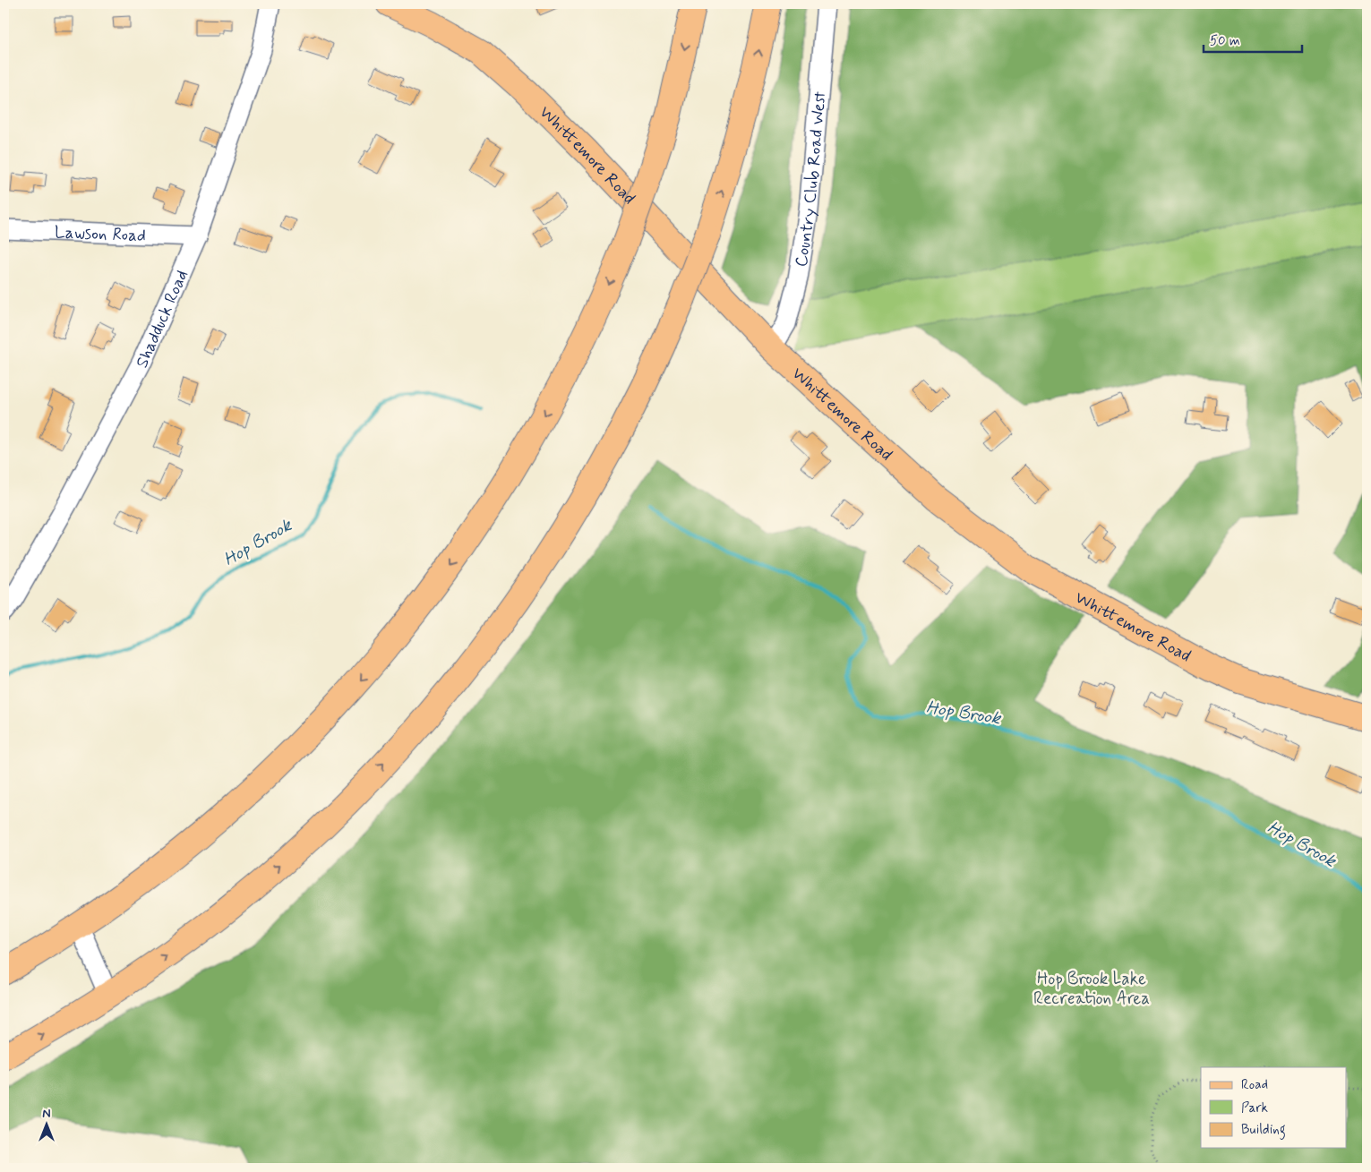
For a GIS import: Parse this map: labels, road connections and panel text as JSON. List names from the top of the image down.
{
  "streets": {
    "main road": ["Whittemore Road"],
    "street": ["Country Club Road West", "Lawson Road", "Shadduck Road"]
  },
  "crossings": [
    ["Whittemore Road", "Country Club Road West"],
    ["Lawson Road", "Shadduck Road"]
  ],
  "water": ["Hop Brook"],
  "parks": ["Hop Brook Lake Recreation Area"],
  "legend": ["Road", "Park", "Building"],
  "scale_bar": "50 m",
  "north": "top"
}
